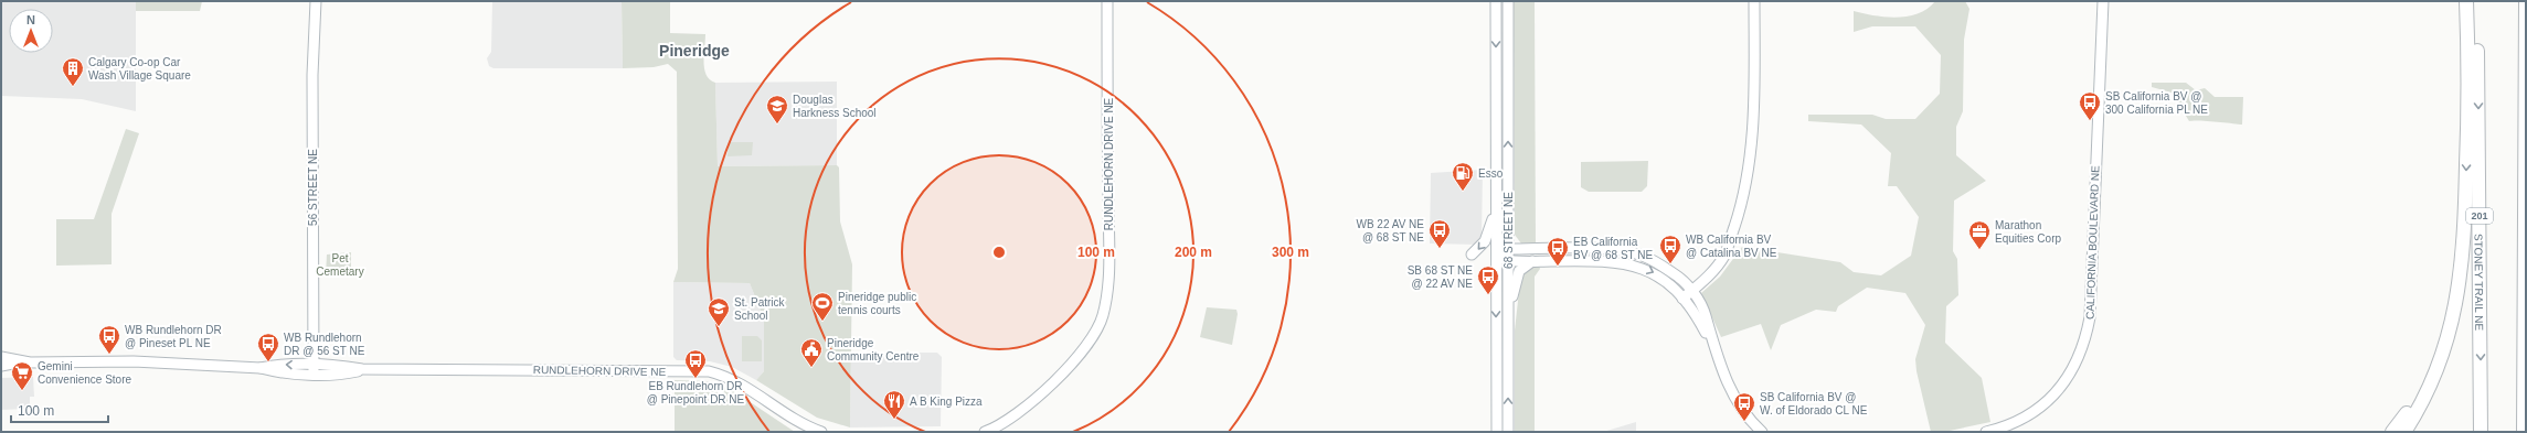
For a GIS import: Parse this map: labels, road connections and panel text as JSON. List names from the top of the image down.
{
  "streets": {
    "highway": ["201", "STONEY TRAIL NE"],
    "street": [
      "RUNDLEHORN DRIVE NE",
      "56 STREET NE",
      "68 STREET NE",
      "CALIFORNIA BOULEVARD NE"
    ]
  },
  "crossings": [
    ["RUNDLEHORN DRIVE NE", "56 STREET NE"]
  ],
  "districts": ["Pineridge"],
  "parks": ["Pet Cemetary"],
  "places": {
    "building": ["Calgary Co-op Car Wash Village Square"],
    "bus stop": [
      "SB California BV @ 300 California PL NE",
      "WB 22 AV NE @ 68 ST NE",
      "WB California BV @ Catalina BV NE",
      "EB California BV @ 68 ST NE",
      "SB 68 ST NE @ 22 AV NE",
      "WB Rundlehorn DR @ Pineset PL NE",
      "WB Rundlehorn DR @ 56 ST NE",
      "EB Rundlehorn DR @ Pinepoint DR NE",
      "SB California BV @ W. of Eldorado CL NE"
    ],
    "school or university": ["Douglas Harkness School", "St. Patrick School"],
    "fuel station": ["Esso"],
    "office": ["Marathon Equities Corp"],
    "sports": ["Pineridge public tennis courts"],
    "public building": ["Pineridge Community Centre"],
    "supermarket": ["Gemini Convenience Store"],
    "restaurant": ["A B King Pizza"]
  },
  "scale_bar": "100 m",
  "north": "top",
  "rings": ["100 m", "200 m", "300 m"]
}
